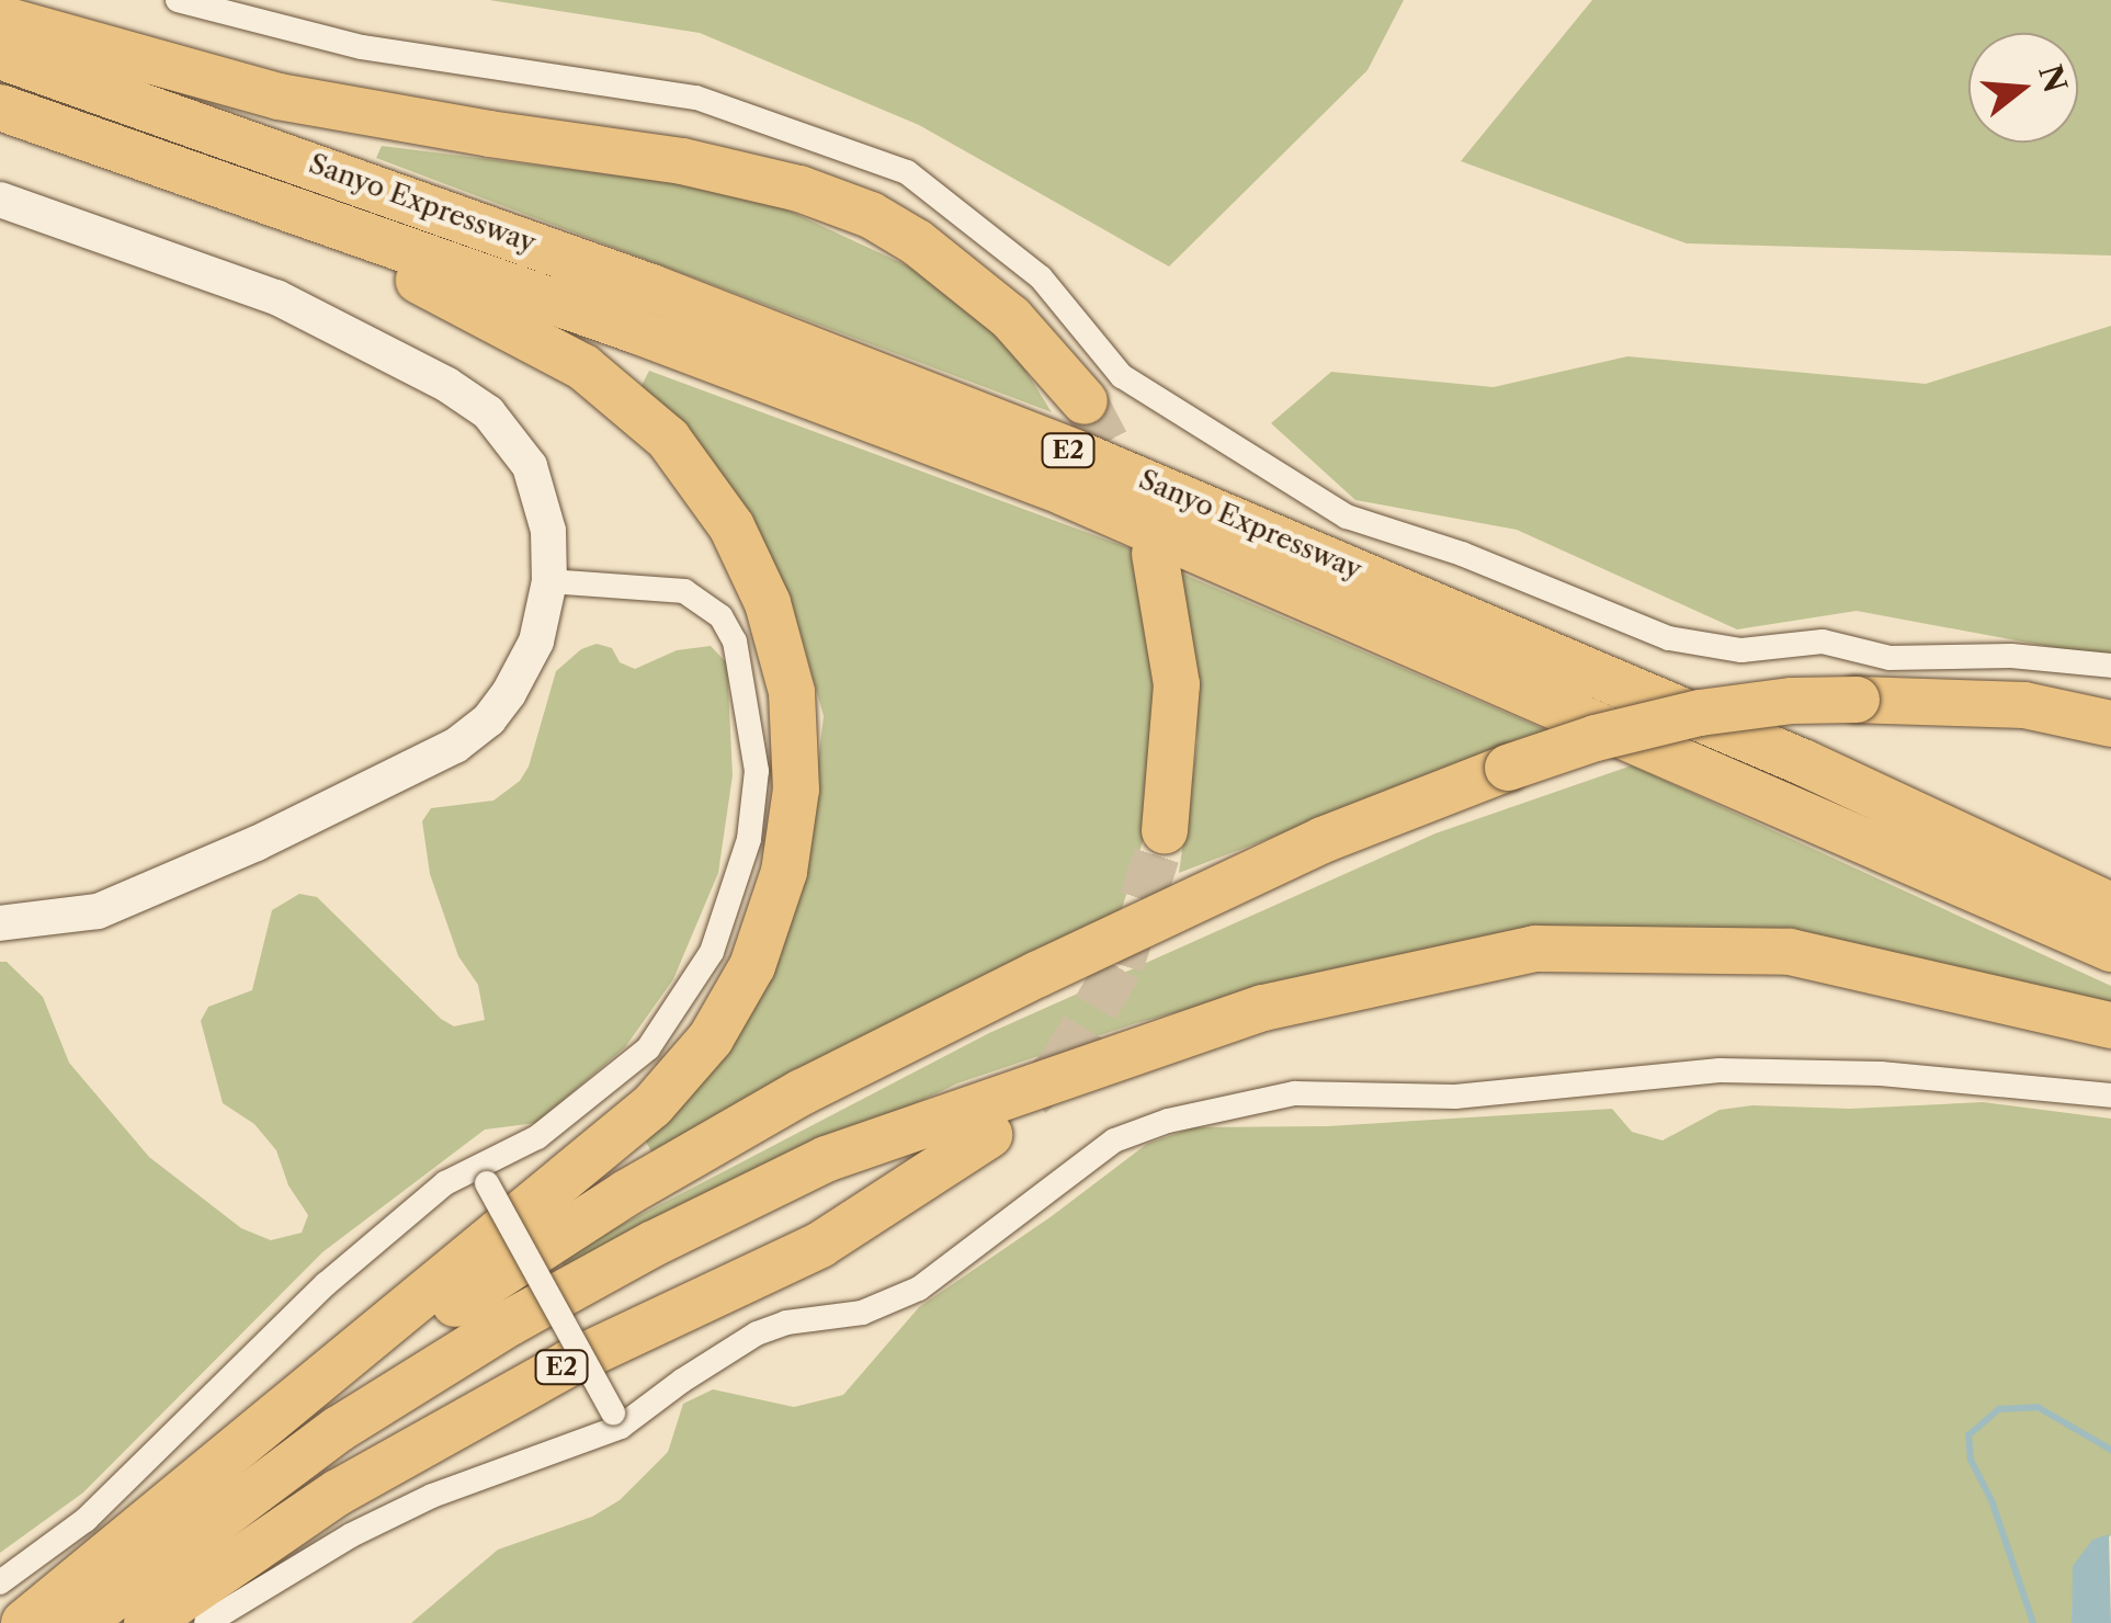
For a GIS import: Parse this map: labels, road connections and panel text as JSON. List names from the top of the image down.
{
  "streets": {
    "highway": ["Sanyo Expressway", "E2"]
  },
  "north": "right"
}
